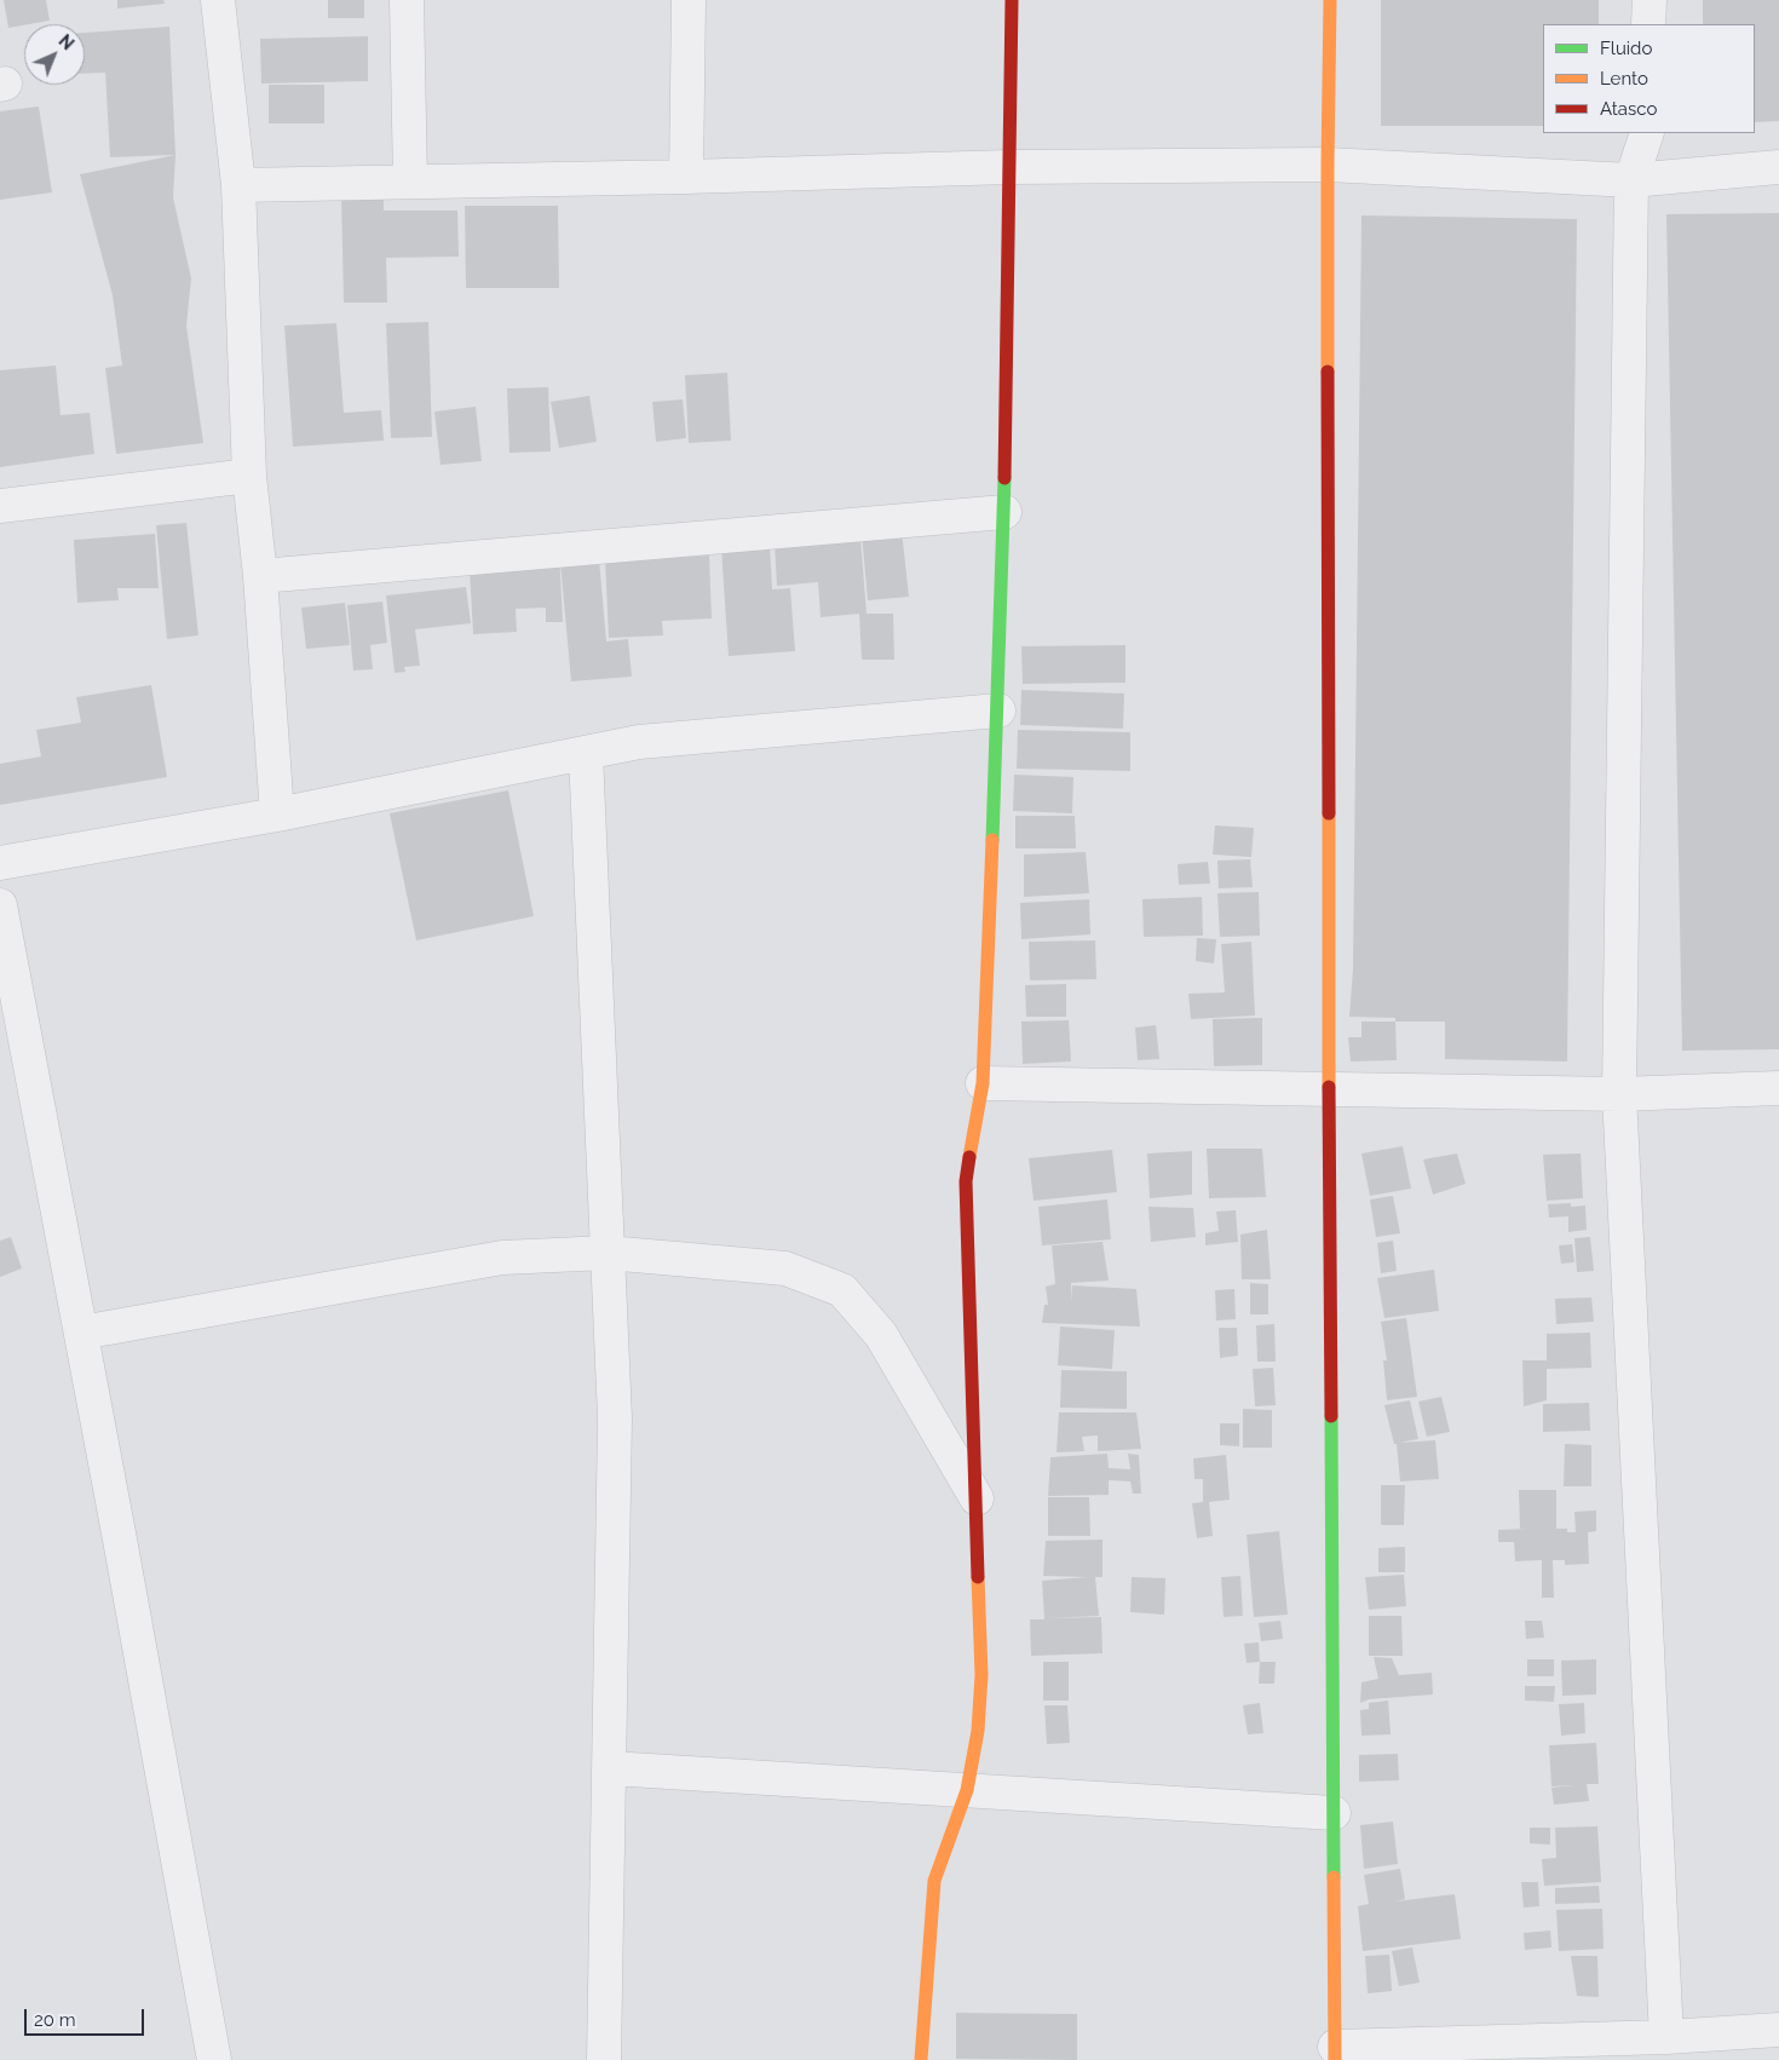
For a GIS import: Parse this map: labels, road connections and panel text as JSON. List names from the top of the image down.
{
  "legend": ["Fluido", "Lento", "Atasco"],
  "scale_bar": "20 m",
  "north": "top right"
}
